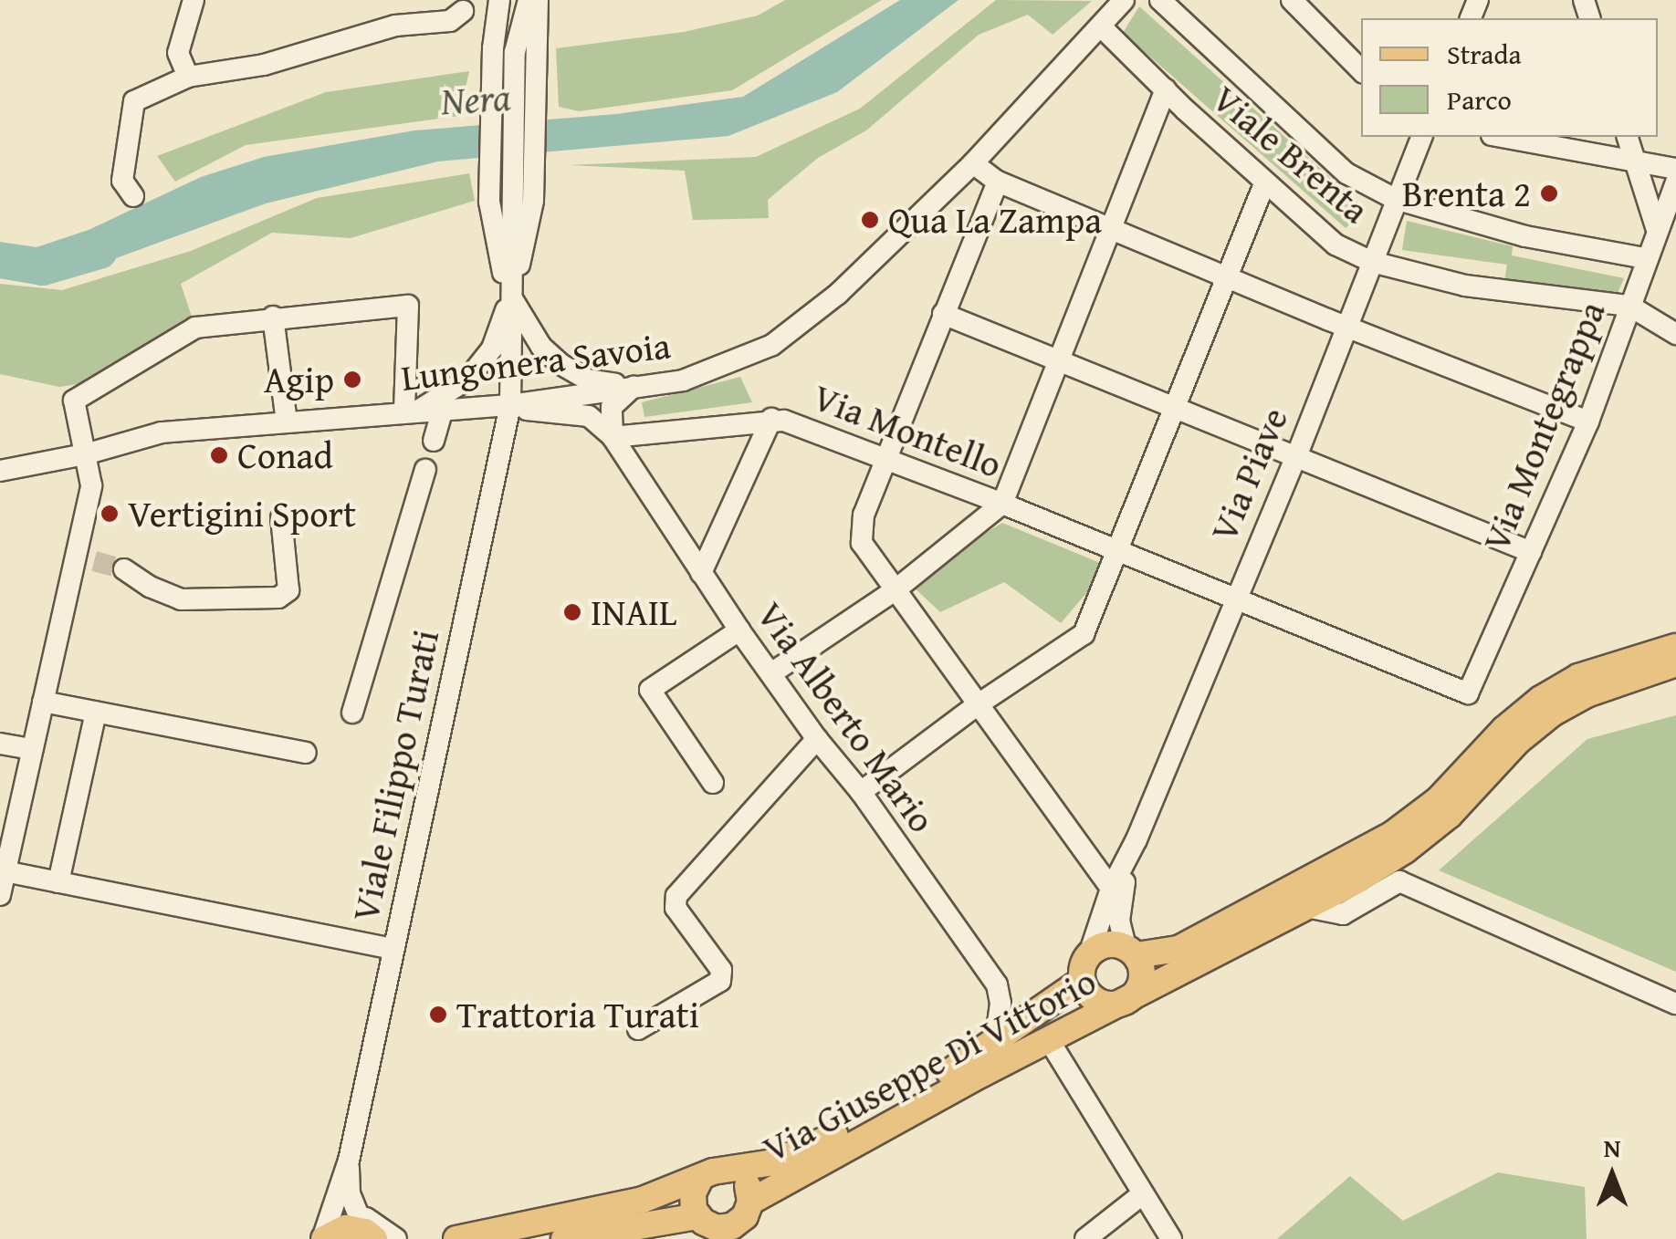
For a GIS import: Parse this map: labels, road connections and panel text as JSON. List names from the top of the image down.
{
  "streets": {
    "main road": ["Via Piave", "Via Giuseppe Di Vittorio"],
    "street": [
      "Viale Brenta",
      "Lungonera Savoia",
      "Via Montegrappa",
      "Via Montello",
      "Via Alberto Mario",
      "Viale Filippo Turati"
    ]
  },
  "crossings": [
    ["Viale Brenta", "Lungonera Savoia"],
    ["Viale Brenta", "Via Montegrappa"],
    ["Viale Brenta", "Via Piave"],
    ["Lungonera Savoia", "Via Alberto Mario"],
    ["Lungonera Savoia", "Viale Filippo Turati"],
    ["Via Montegrappa", "Via Montello"],
    ["Via Montello", "Via Piave"],
    ["Via Montello", "Via Alberto Mario"],
    ["Via Piave", "Via Giuseppe Di Vittorio"],
    ["Via Alberto Mario", "Viale Filippo Turati"],
    ["Via Alberto Mario", "Via Giuseppe Di Vittorio"]
  ],
  "water": ["Nera"],
  "places": [
    "Brenta 2",
    "Qua La Zampa",
    "Agip",
    "Conad",
    "Vertigini Sport",
    "INAIL",
    "Trattoria Turati"
  ],
  "legend": ["Strada", "Parco"],
  "north": "top"
}
